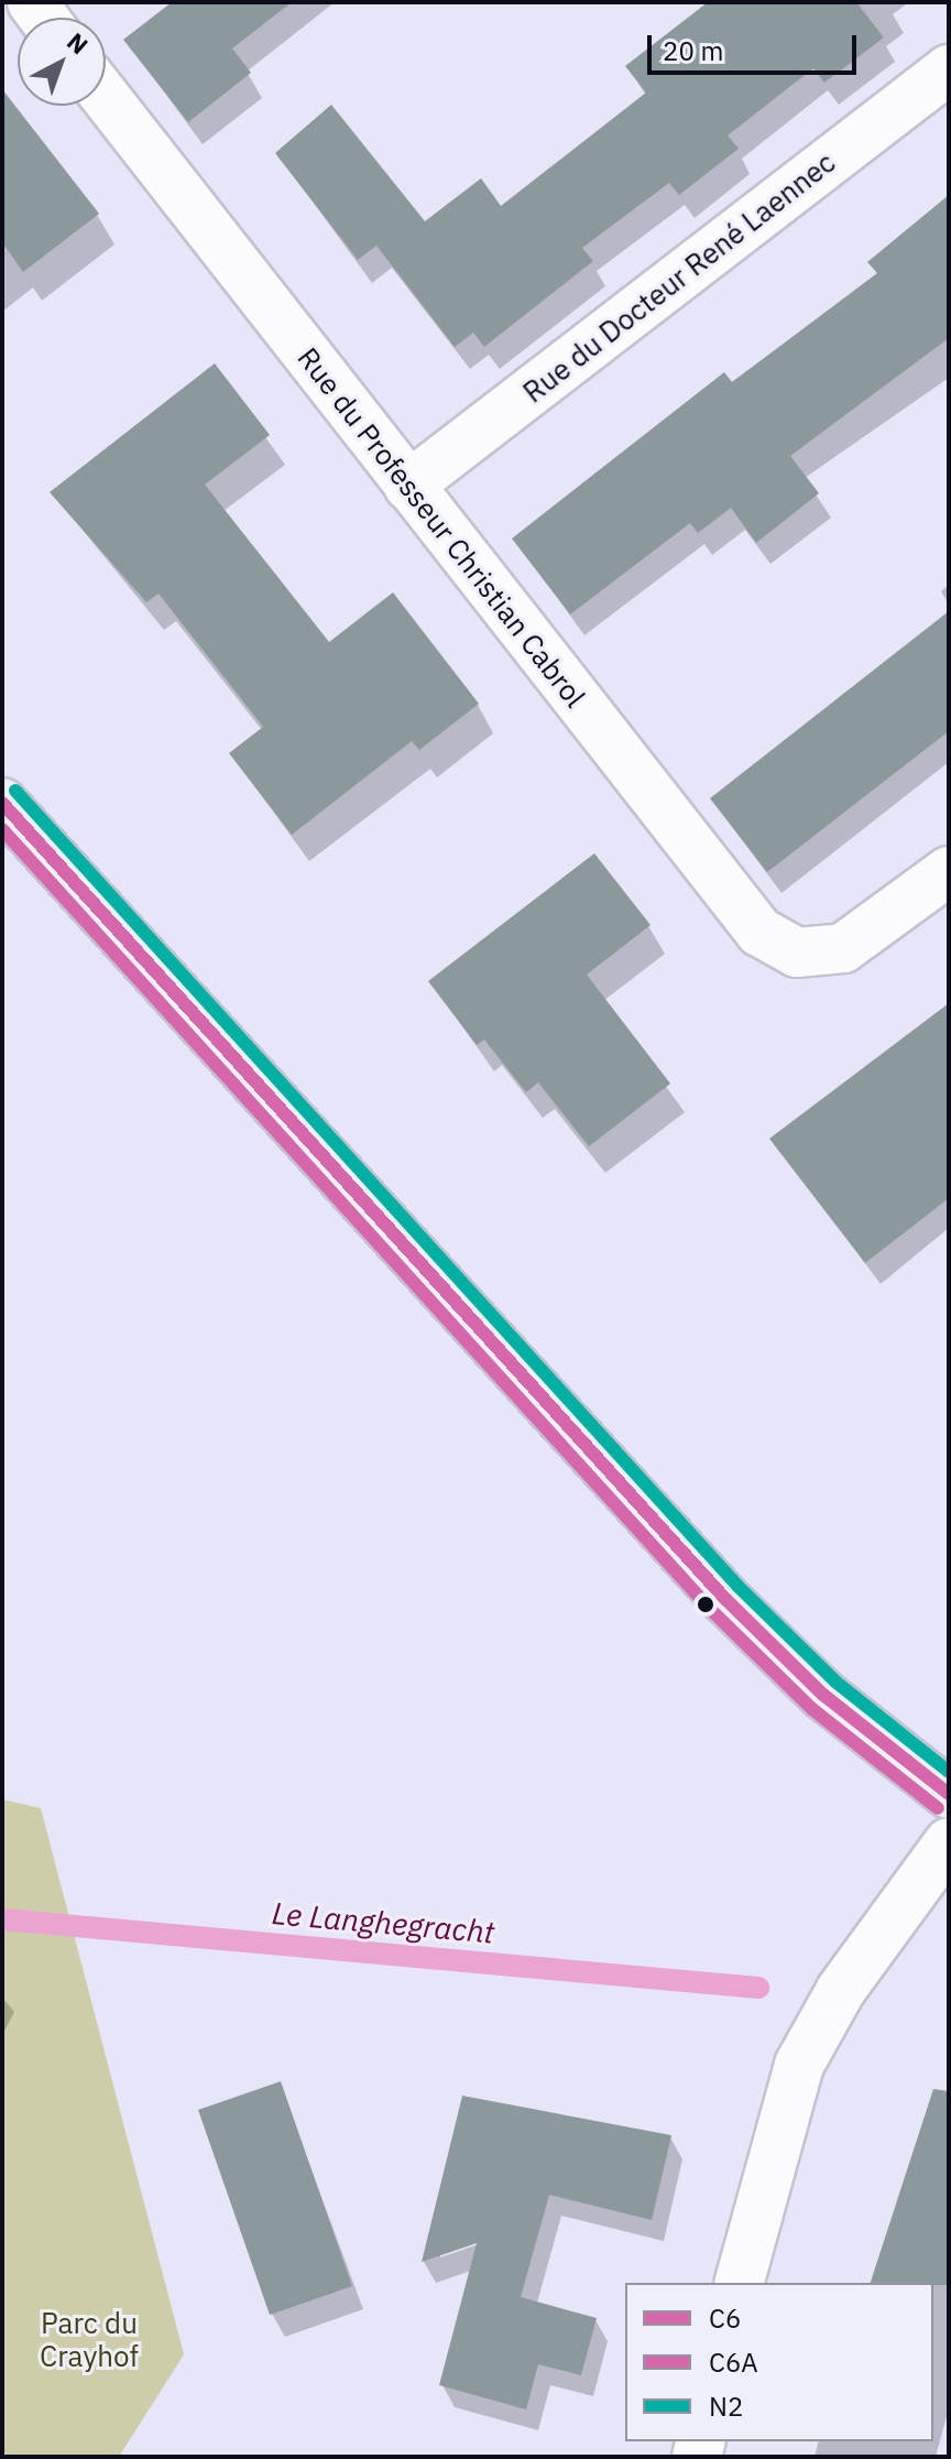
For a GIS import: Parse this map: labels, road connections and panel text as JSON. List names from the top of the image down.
{
  "streets": {
    "street": ["Rue du Docteur René Laennec", "Rue du Professeur Christian Cabrol"]
  },
  "crossings": [
    ["Rue du Docteur René Laennec", "Rue du Professeur Christian Cabrol"]
  ],
  "water": ["Le Langhegracht"],
  "parks": ["Parc du Crayhof"],
  "lines": ["transit line N2", "transit line C6", "transit line C6A"],
  "legend": ["C6", "C6A", "N2"],
  "scale_bar": "20 m",
  "north": "top right"
}
